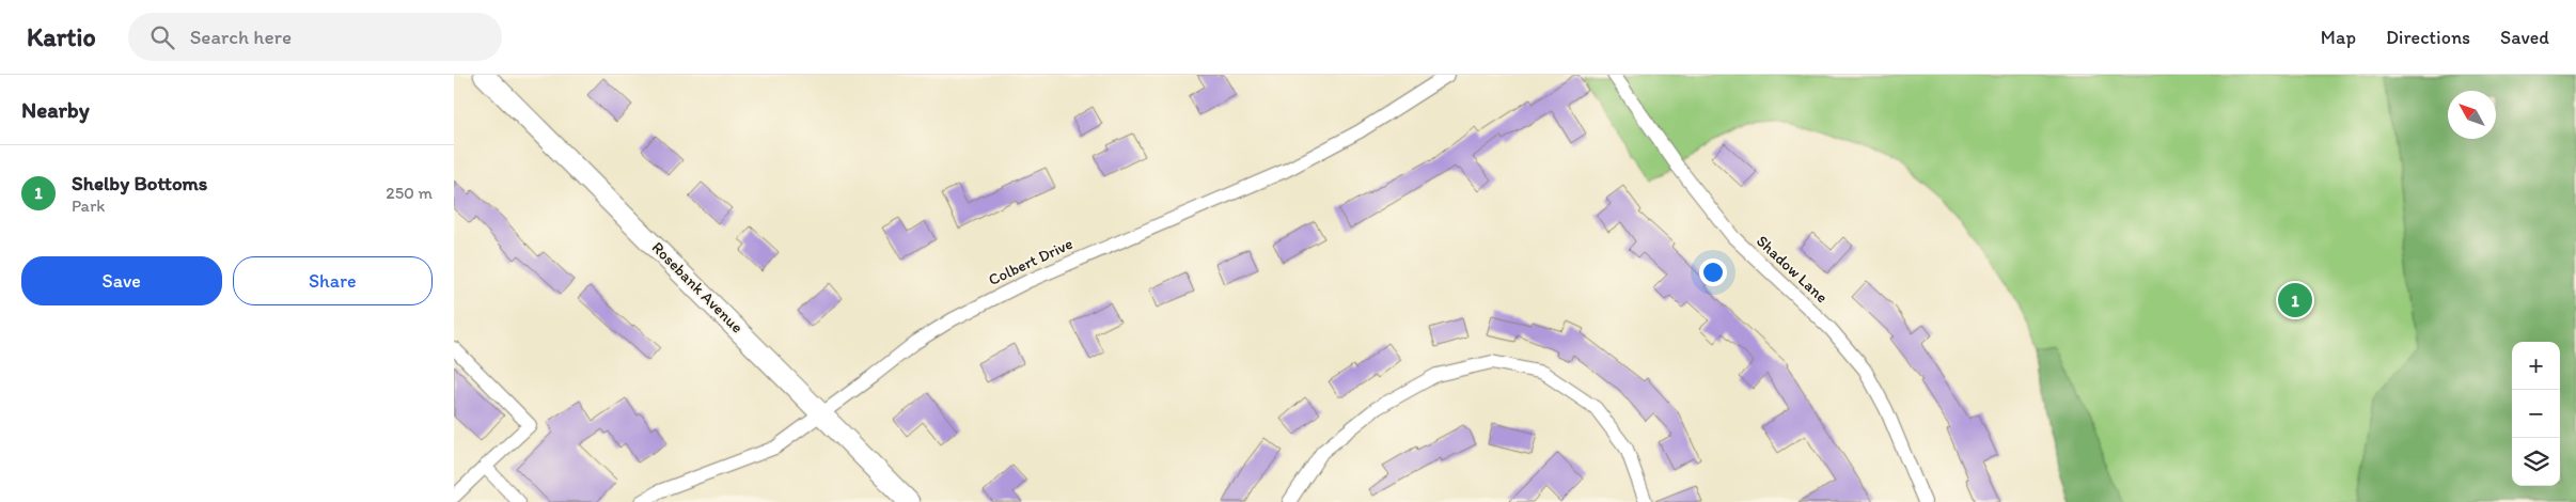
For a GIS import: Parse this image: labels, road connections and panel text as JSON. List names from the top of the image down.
{
  "streets": {
    "street": ["Colbert Drive", "Shadow Lane", "Rosebank Avenue"]
  },
  "crossings": [
    ["Colbert Drive", "Rosebank Avenue"]
  ],
  "north": "top left",
  "page": {
    "header": "Kartio",
    "search": "Search here",
    "nav": ["Map", "Directions", "Saved"],
    "heading": "Nearby",
    "list": [
      {
        "mark": "1",
        "name": "Shelby Bottoms",
        "note": "Park",
        "value": "250 m"
      }
    ],
    "buttons": ["Save", "Share"],
    "pins": "1",
    "map_buttons": ["+", "−"]
  }
}
